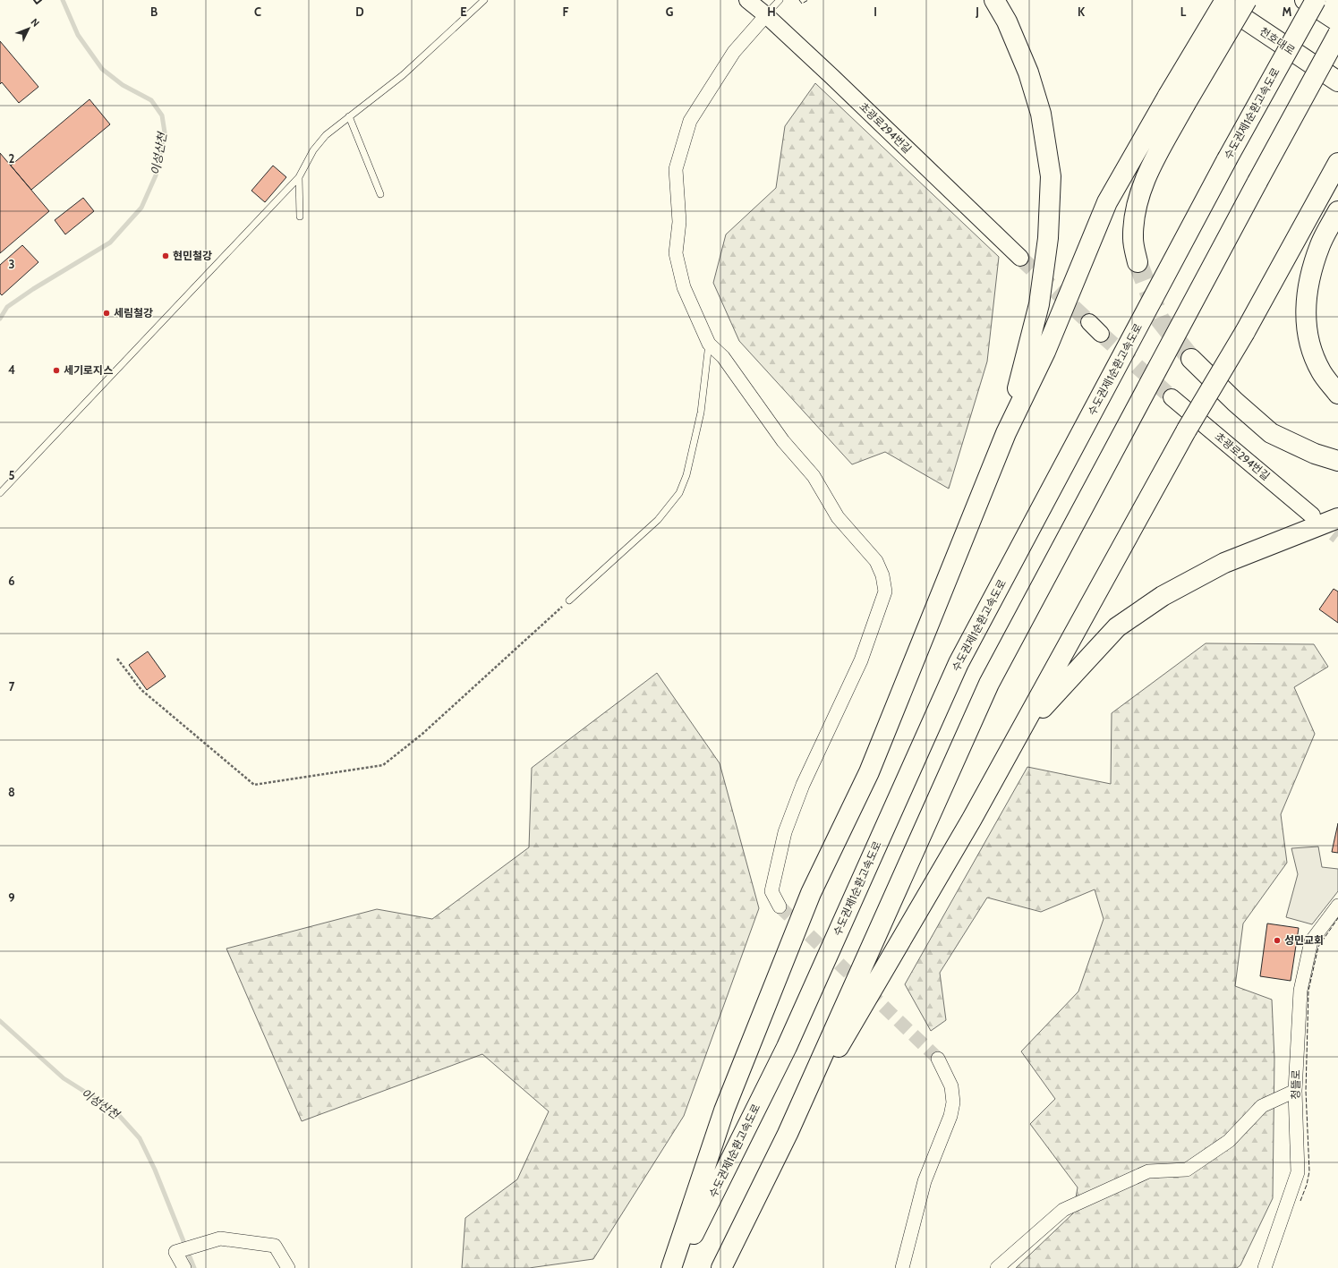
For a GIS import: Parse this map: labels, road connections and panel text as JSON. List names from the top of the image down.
{
  "streets": {
    "main road": ["천호대로", "수도권제1순환고속도로"],
    "street": ["초광로294번길", "청뜰로"]
  },
  "water": ["이성산천"],
  "places": [
    "현민철강",
    "세림철강",
    "세기로지스",
    "성민교회"
  ],
  "north": "top right",
  "grid": {
    "columns": [
      "B",
      "C",
      "D",
      "E",
      "F",
      "G",
      "H",
      "I",
      "J",
      "K",
      "L",
      "M"
    ],
    "rows": [
      "2",
      "3",
      "4",
      "5",
      "6",
      "7",
      "8",
      "9"
    ]
  }
}
